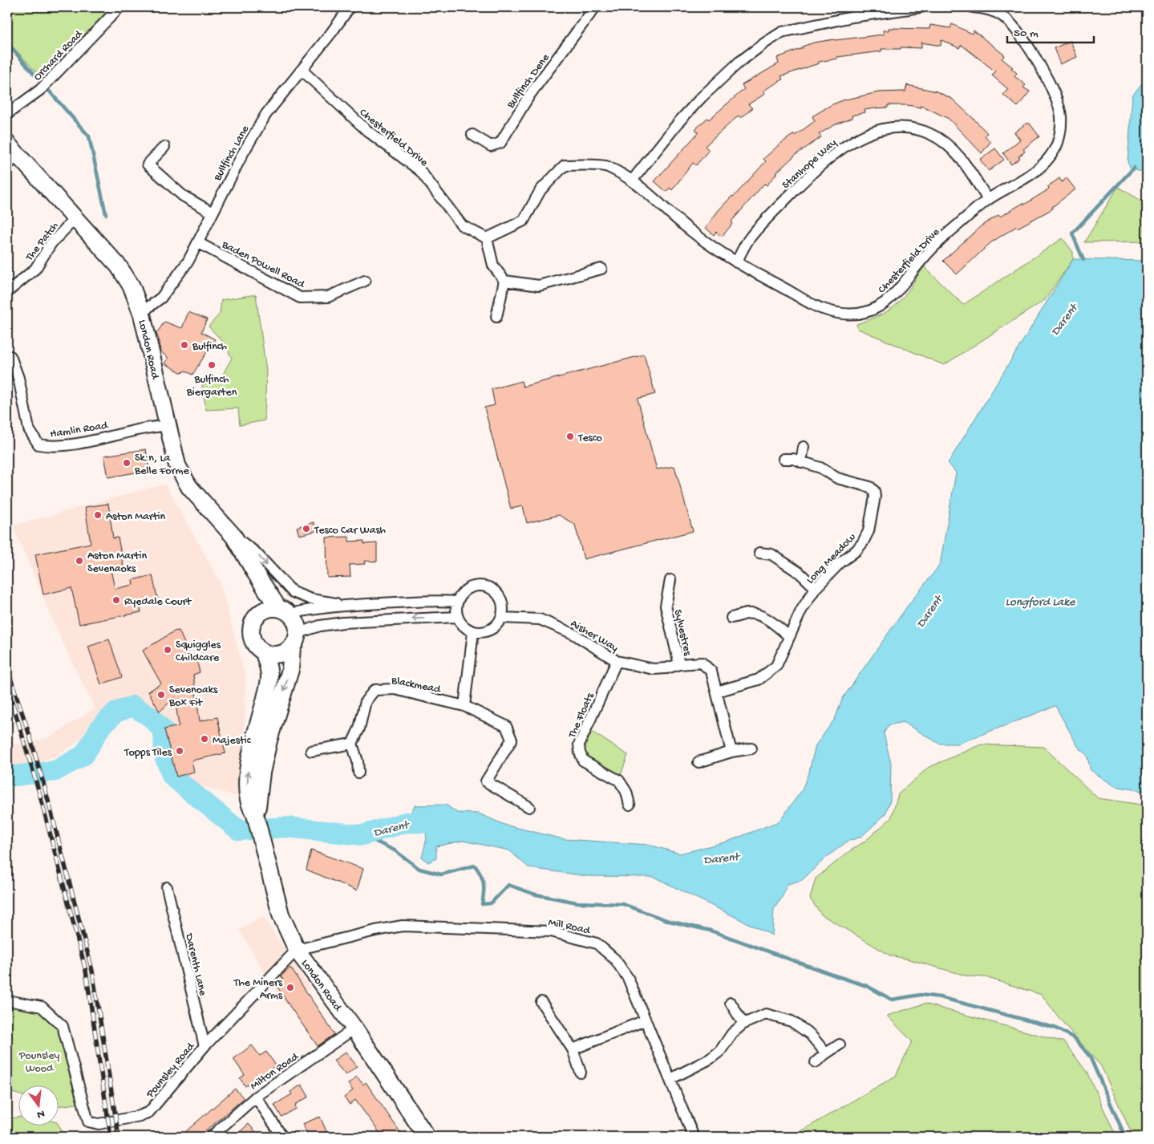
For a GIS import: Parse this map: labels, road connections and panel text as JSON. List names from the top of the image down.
{
  "streets": {
    "main road": ["London Road"],
    "street": [
      "Orchard Road",
      "Bullfinch Dene",
      "Chesterfield Drive",
      "Bullfinch Lane",
      "Stanhope Way",
      "The Patch",
      "Baden Powell Road",
      "Hamlin Road",
      "Long Meadow",
      "Sylvestres",
      "Aisher Way",
      "Blackmead",
      "The Floats",
      "Mill Road",
      "Darenth Lane",
      "Pounsley Road",
      "Milton Road"
    ]
  },
  "crossings": [
    ["Chesterfield Drive", "Bullfinch Lane"],
    ["Chesterfield Drive", "Stanhope Way"],
    ["Bullfinch Lane", "Baden Powell Road"],
    ["Bullfinch Lane", "London Road"],
    ["The Patch", "London Road"],
    ["London Road", "Hamlin Road"],
    ["London Road", "Mill Road"],
    ["London Road", "Pounsley Road"],
    ["London Road", "Milton Road"],
    ["Long Meadow", "Aisher Way"],
    ["Sylvestres", "Aisher Way"],
    ["Aisher Way", "The Floats"],
    ["Mill Road", "Pounsley Road"],
    ["Darenth Lane", "Pounsley Road"]
  ],
  "water": ["Darent", "Longford Lake"],
  "parks": ["Pounsley Wood"],
  "places": [
    "Bulfinch",
    "Bulfinch Biergarten",
    "Tesco",
    "Sk:n, La Belle Forme",
    "Aston Martin",
    "Tesco Car Wash",
    "Aston Martin Sevenaoks",
    "Ryedale Court",
    "Squiggles Childcare",
    "Sevenoaks Box Fit",
    "Majestic",
    "Topps Tiles",
    "The Miners Arms"
  ],
  "scale_bar": "50 m",
  "north": "bottom"
}
